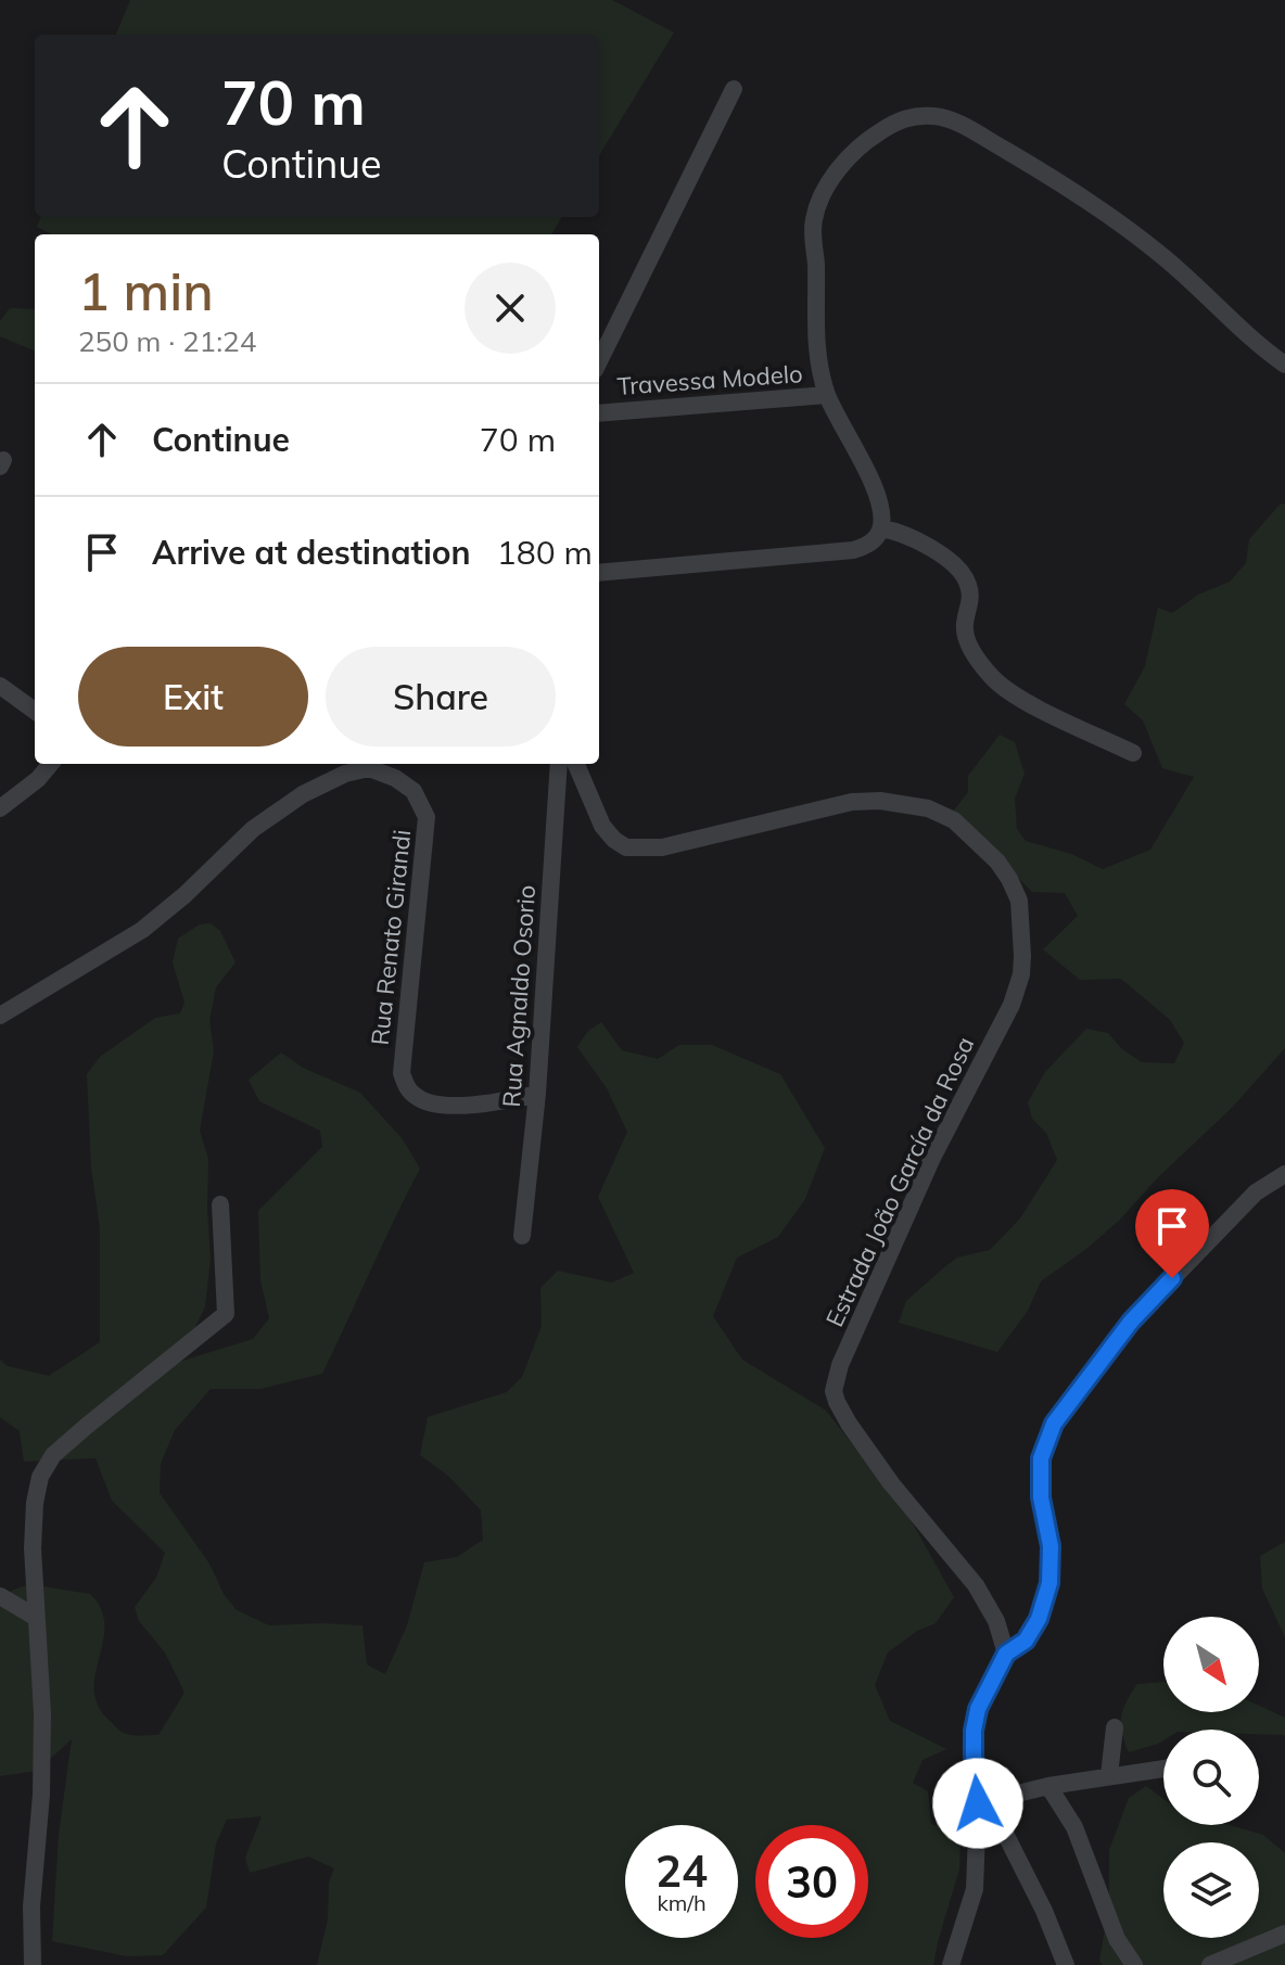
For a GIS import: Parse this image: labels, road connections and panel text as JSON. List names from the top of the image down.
{
  "streets": {
    "street": [
      "Travessa Modelo",
      "Rua Renato Girandi",
      "Rua Agnaldo Osorio",
      "Estrada João García da Rosa"
    ]
  },
  "crossings": [
    ["Rua Renato Girandi", "Rua Agnaldo Osorio"]
  ],
  "north": "bottom right",
  "page": {
    "turn": ["70 m", "Continue"],
    "heading": ["1 min", "250 m · 21:24"],
    "list": [
      {
        "name": "Continue",
        "value": "70 m"
      },
      {
        "name": "Arrive at destination",
        "value": "180 m"
      }
    ],
    "buttons": ["Exit", "Share"],
    "speed": "24 km/h",
    "limit": "30"
  }
}
